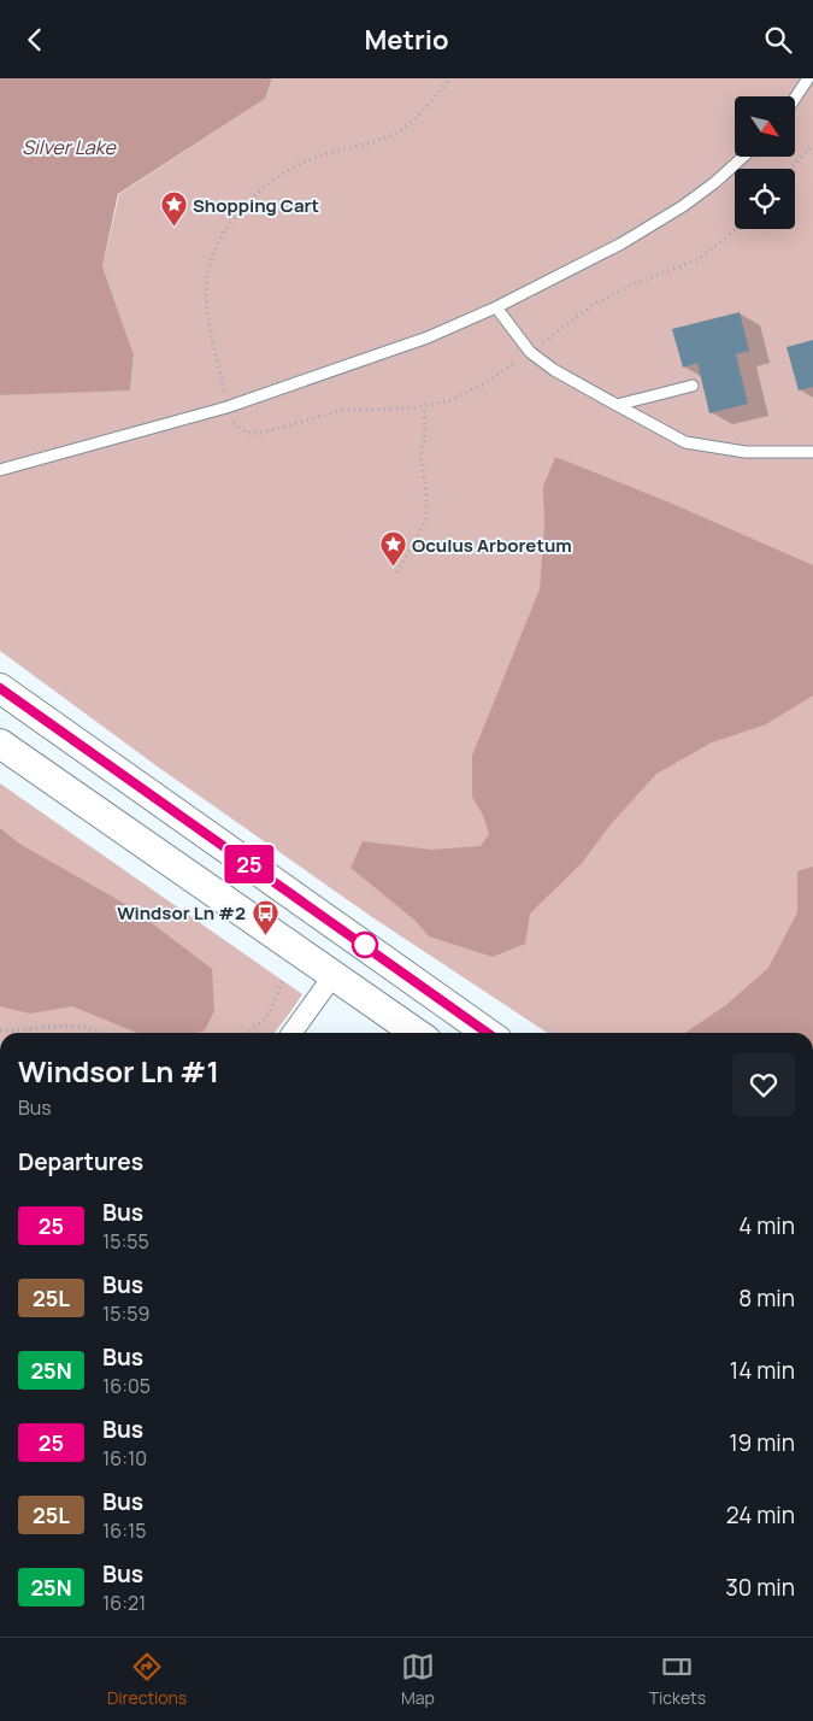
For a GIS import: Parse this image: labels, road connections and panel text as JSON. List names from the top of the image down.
{
  "water": ["Silver Lake"],
  "places": {
    "place": ["Shopping Cart", "Oculus Arboretum"],
    "bus stop": ["Windsor Ln #2"]
  },
  "lines": ["bus line 25"],
  "north": "bottom right",
  "page": {
    "header": "Metrio",
    "on_map": "25",
    "heading": [
      ["Windsor Ln #1", "Bus"],
      "Departures"
    ],
    "list": [
      {
        "mark": "25",
        "name": "Bus",
        "note": "15:55",
        "value": "4 min"
      },
      {
        "mark": "25L",
        "name": "Bus",
        "note": "15:59",
        "value": "8 min"
      },
      {
        "mark": "25N",
        "name": "Bus",
        "note": "16:05",
        "value": "14 min"
      },
      {
        "mark": "25",
        "name": "Bus",
        "note": "16:10",
        "value": "19 min"
      },
      {
        "mark": "25L",
        "name": "Bus",
        "note": "16:15",
        "value": "24 min"
      },
      {
        "mark": "25N",
        "name": "Bus",
        "note": "16:21",
        "value": "30 min"
      }
    ],
    "tabs": ["Directions", "Map", "Tickets"]
  }
}
